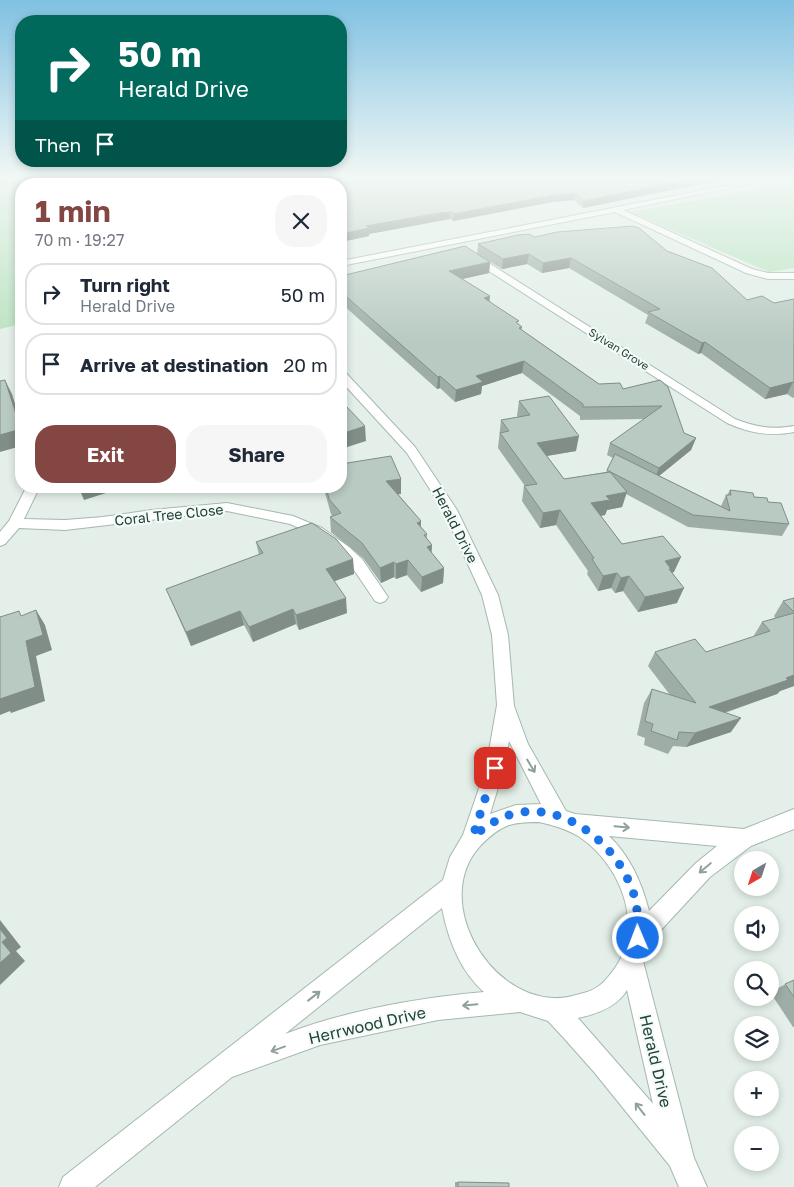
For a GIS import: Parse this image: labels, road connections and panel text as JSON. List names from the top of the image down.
{
  "streets": {
    "street": [
      "Sylvan Grove",
      "Coral Tree Close",
      "Herald Drive",
      "Herrwood Drive"
    ]
  },
  "north": "bottom left",
  "page": {
    "turn": ["50 m", "Herald Drive"],
    "then": "Then",
    "heading": ["1 min", "70 m · 19:27"],
    "list": [
      {
        "name": "Turn right",
        "note": "Herald Drive",
        "value": "50 m"
      },
      {
        "name": "Arrive at destination",
        "value": "20 m"
      }
    ],
    "buttons": ["Exit", "Share"],
    "map_buttons": ["+", "−"]
  }
}
